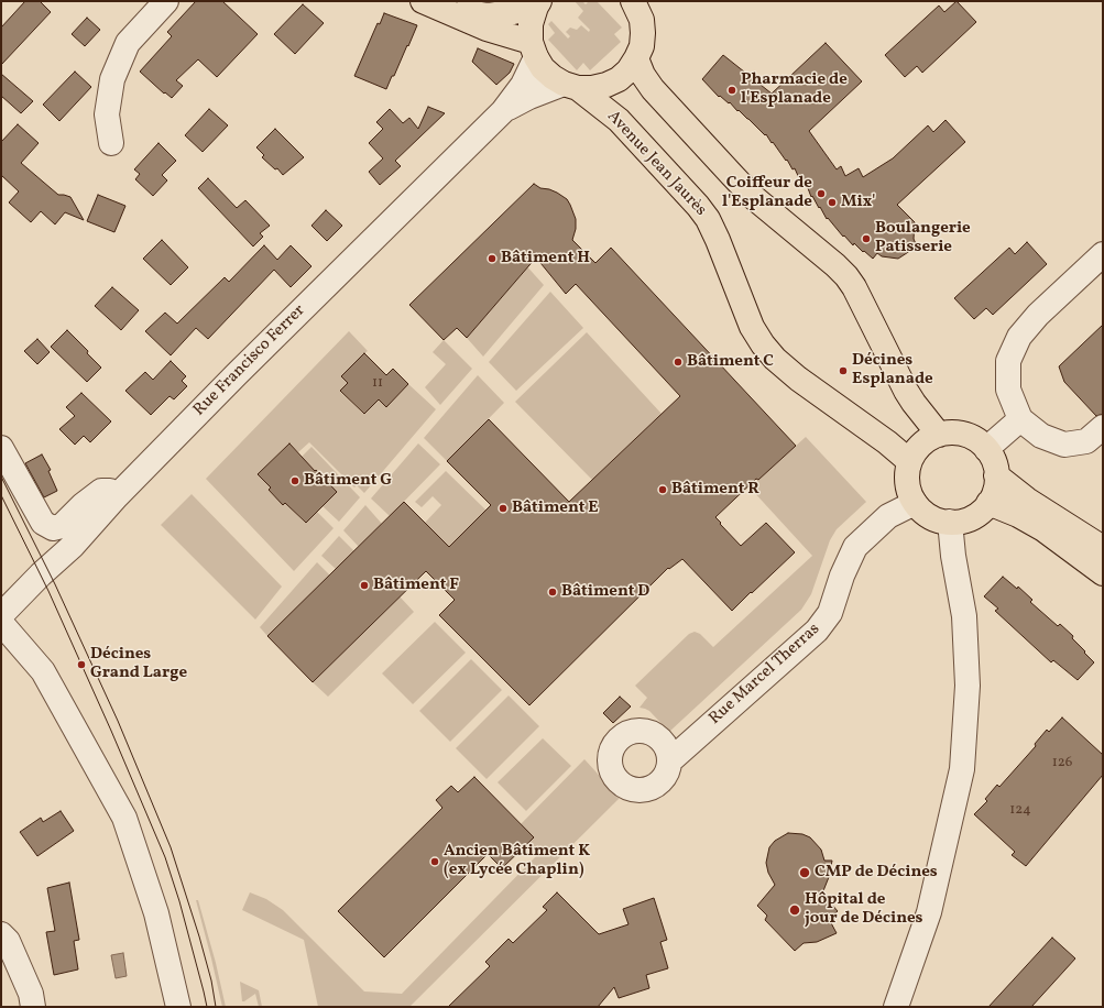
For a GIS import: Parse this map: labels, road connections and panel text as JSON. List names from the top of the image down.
{
  "streets": {
    "main road": ["Avenue Jean Jaurès"],
    "street": ["Rue Francisco Ferrer", "Rue Marcel Therras"]
  },
  "crossings": [
    ["Avenue Jean Jaurès", "Rue Francisco Ferrer"],
    ["Avenue Jean Jaurès", "Rue Marcel Therras"]
  ],
  "places": [
    "Pharmacie de l'Esplanade",
    "Coiffeur de l'Esplanade",
    "Mix'",
    "Boulangerie Patisserie",
    "Bâtiment H",
    "Bâtiment C",
    "Décines Esplanade",
    "Bâtiment G",
    "Bâtiment R",
    "Bâtiment E",
    "Bâtiment F",
    "Bâtiment D",
    "Décines Grand Large",
    "Ancien Bâtiment K (ex Lycée Chaplin)",
    "CMP de Décines",
    "Hôpital de jour de Décines"
  ],
  "house_numbers": ["11", "126", "124"]
}
